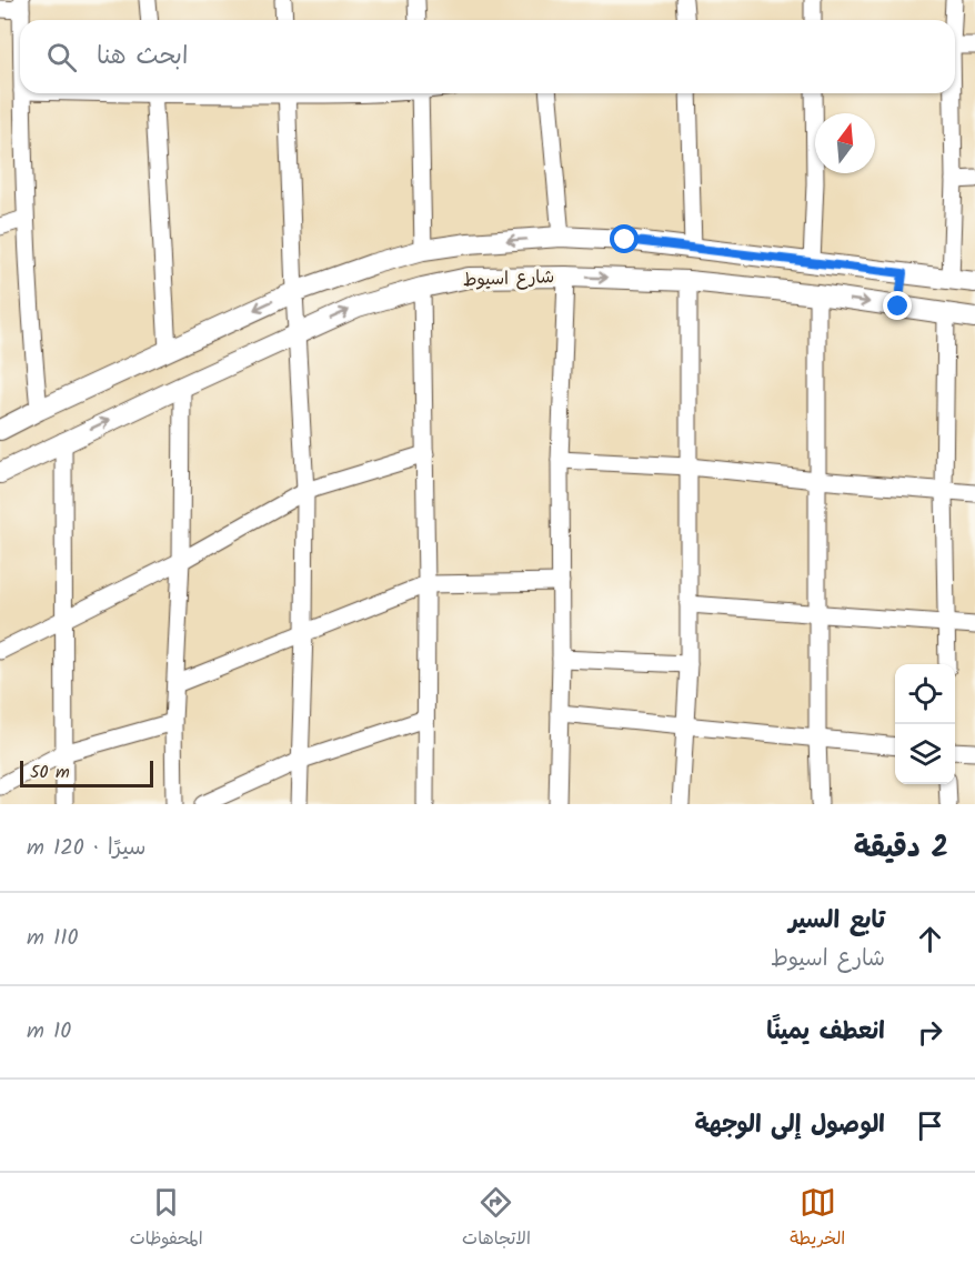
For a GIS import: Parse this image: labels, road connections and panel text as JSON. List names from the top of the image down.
{
  "streets": {
    "street": ["شارع اسيوط"]
  },
  "scale_bar": "50 m",
  "north": "top",
  "page": {
    "search": "ابحث هنا",
    "scale": "50 m",
    "heading": ["2 دقيقة", "سيرًا · 120 m"],
    "list": [
      ["تابع السير", "شارع اسيوط", "110 m"],
      ["انعطف يمينًا", "10 m"],
      "الوصول إلى الوجهة"
    ],
    "nav": ["الخريطة", "الاتجاهات", "المحفوظات"]
  }
}
